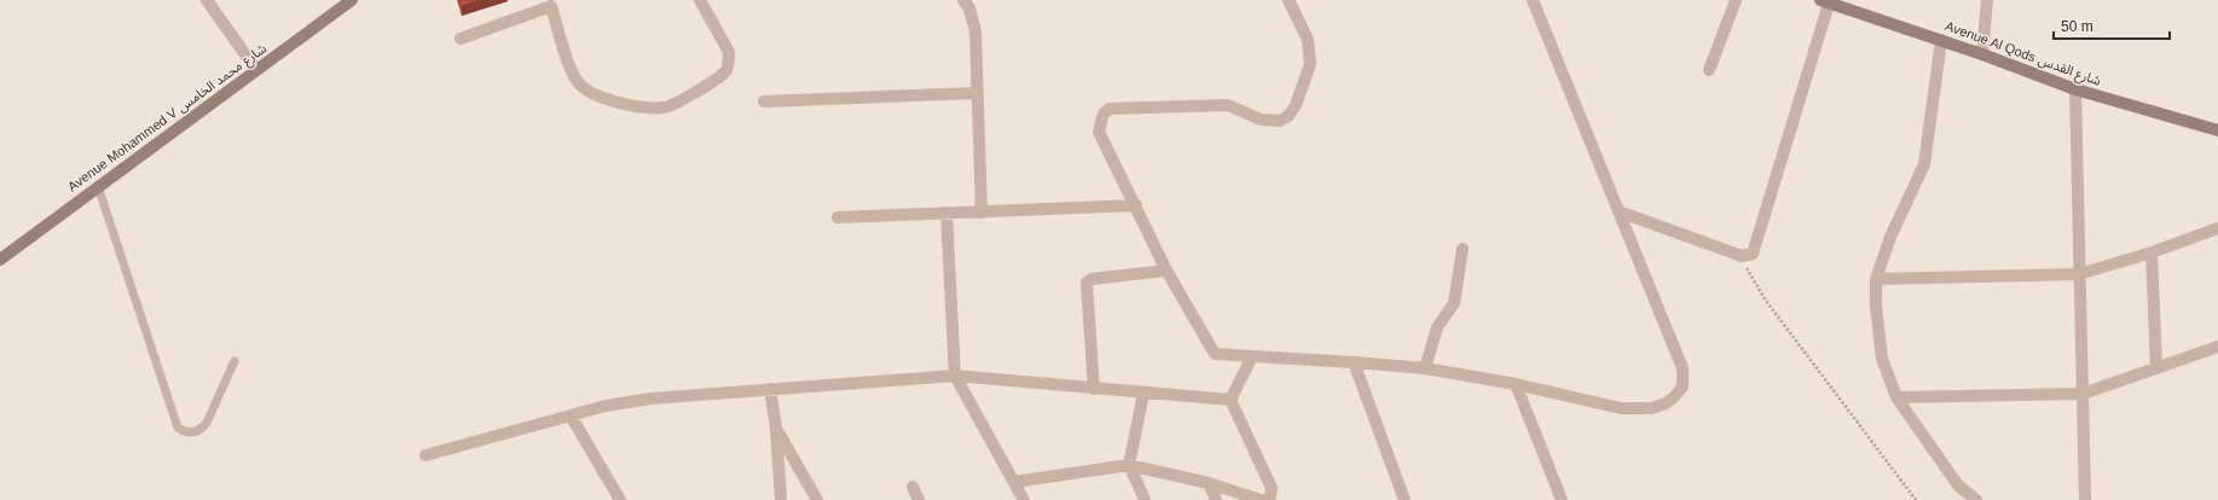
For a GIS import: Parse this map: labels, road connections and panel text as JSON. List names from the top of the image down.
{
  "streets": {
    "main road": ["Avenue Al Qods شارع القدس", "Avenue Mohammed V شارع محمد الخامس"]
  },
  "scale_bar": "50 m"
}
